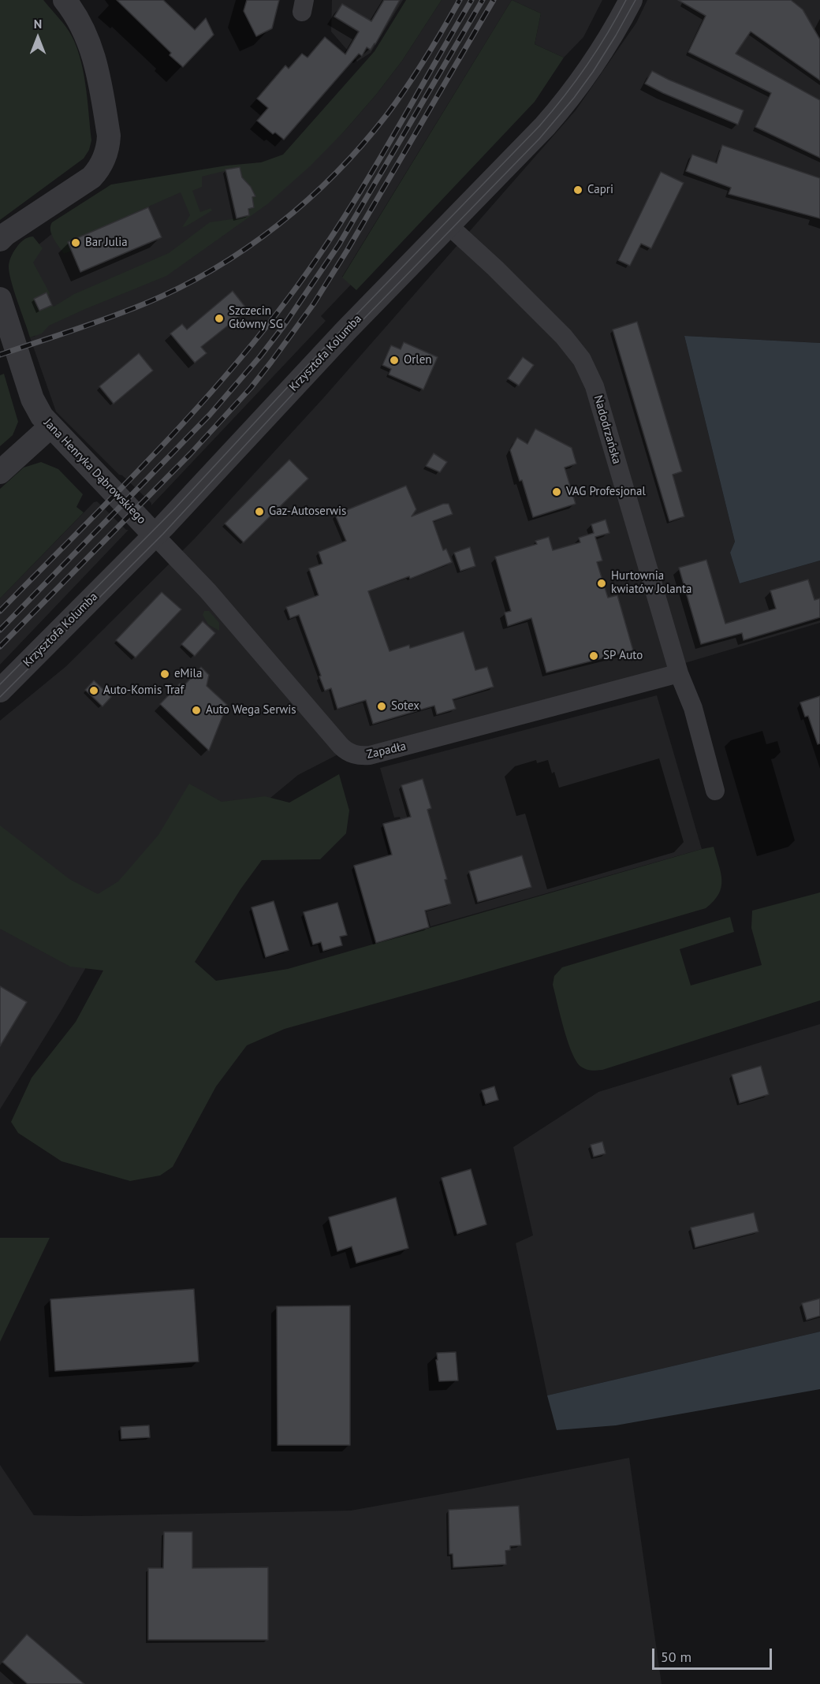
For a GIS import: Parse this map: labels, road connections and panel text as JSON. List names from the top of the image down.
{
  "streets": {
    "street": [
      "Krzysztofa Kolumba",
      "Nadodrzańska",
      "Jana Henryka Dąbrowskiego",
      "Zapadła"
    ]
  },
  "crossings": [
    ["Krzysztofa Kolumba", "Nadodrzańska"],
    ["Krzysztofa Kolumba", "Jana Henryka Dąbrowskiego"],
    ["Krzysztofa Kolumba", "Zapadła"],
    ["Nadodrzańska", "Zapadła"],
    ["Jana Henryka Dąbrowskiego", "Zapadła"]
  ],
  "places": [
    "Capri",
    "Bar Julia",
    "Szczecin Główny SG",
    "Orlen",
    "VAG Profesjonal",
    "Gaz-Autoserwis",
    "Hurtownia kwiatów Jolanta",
    "SP Auto",
    "eMila",
    "Auto-Komis Traf",
    "Sotex",
    "Auto Wega Serwis"
  ],
  "scale_bar": "50 m",
  "north": "top"
}
